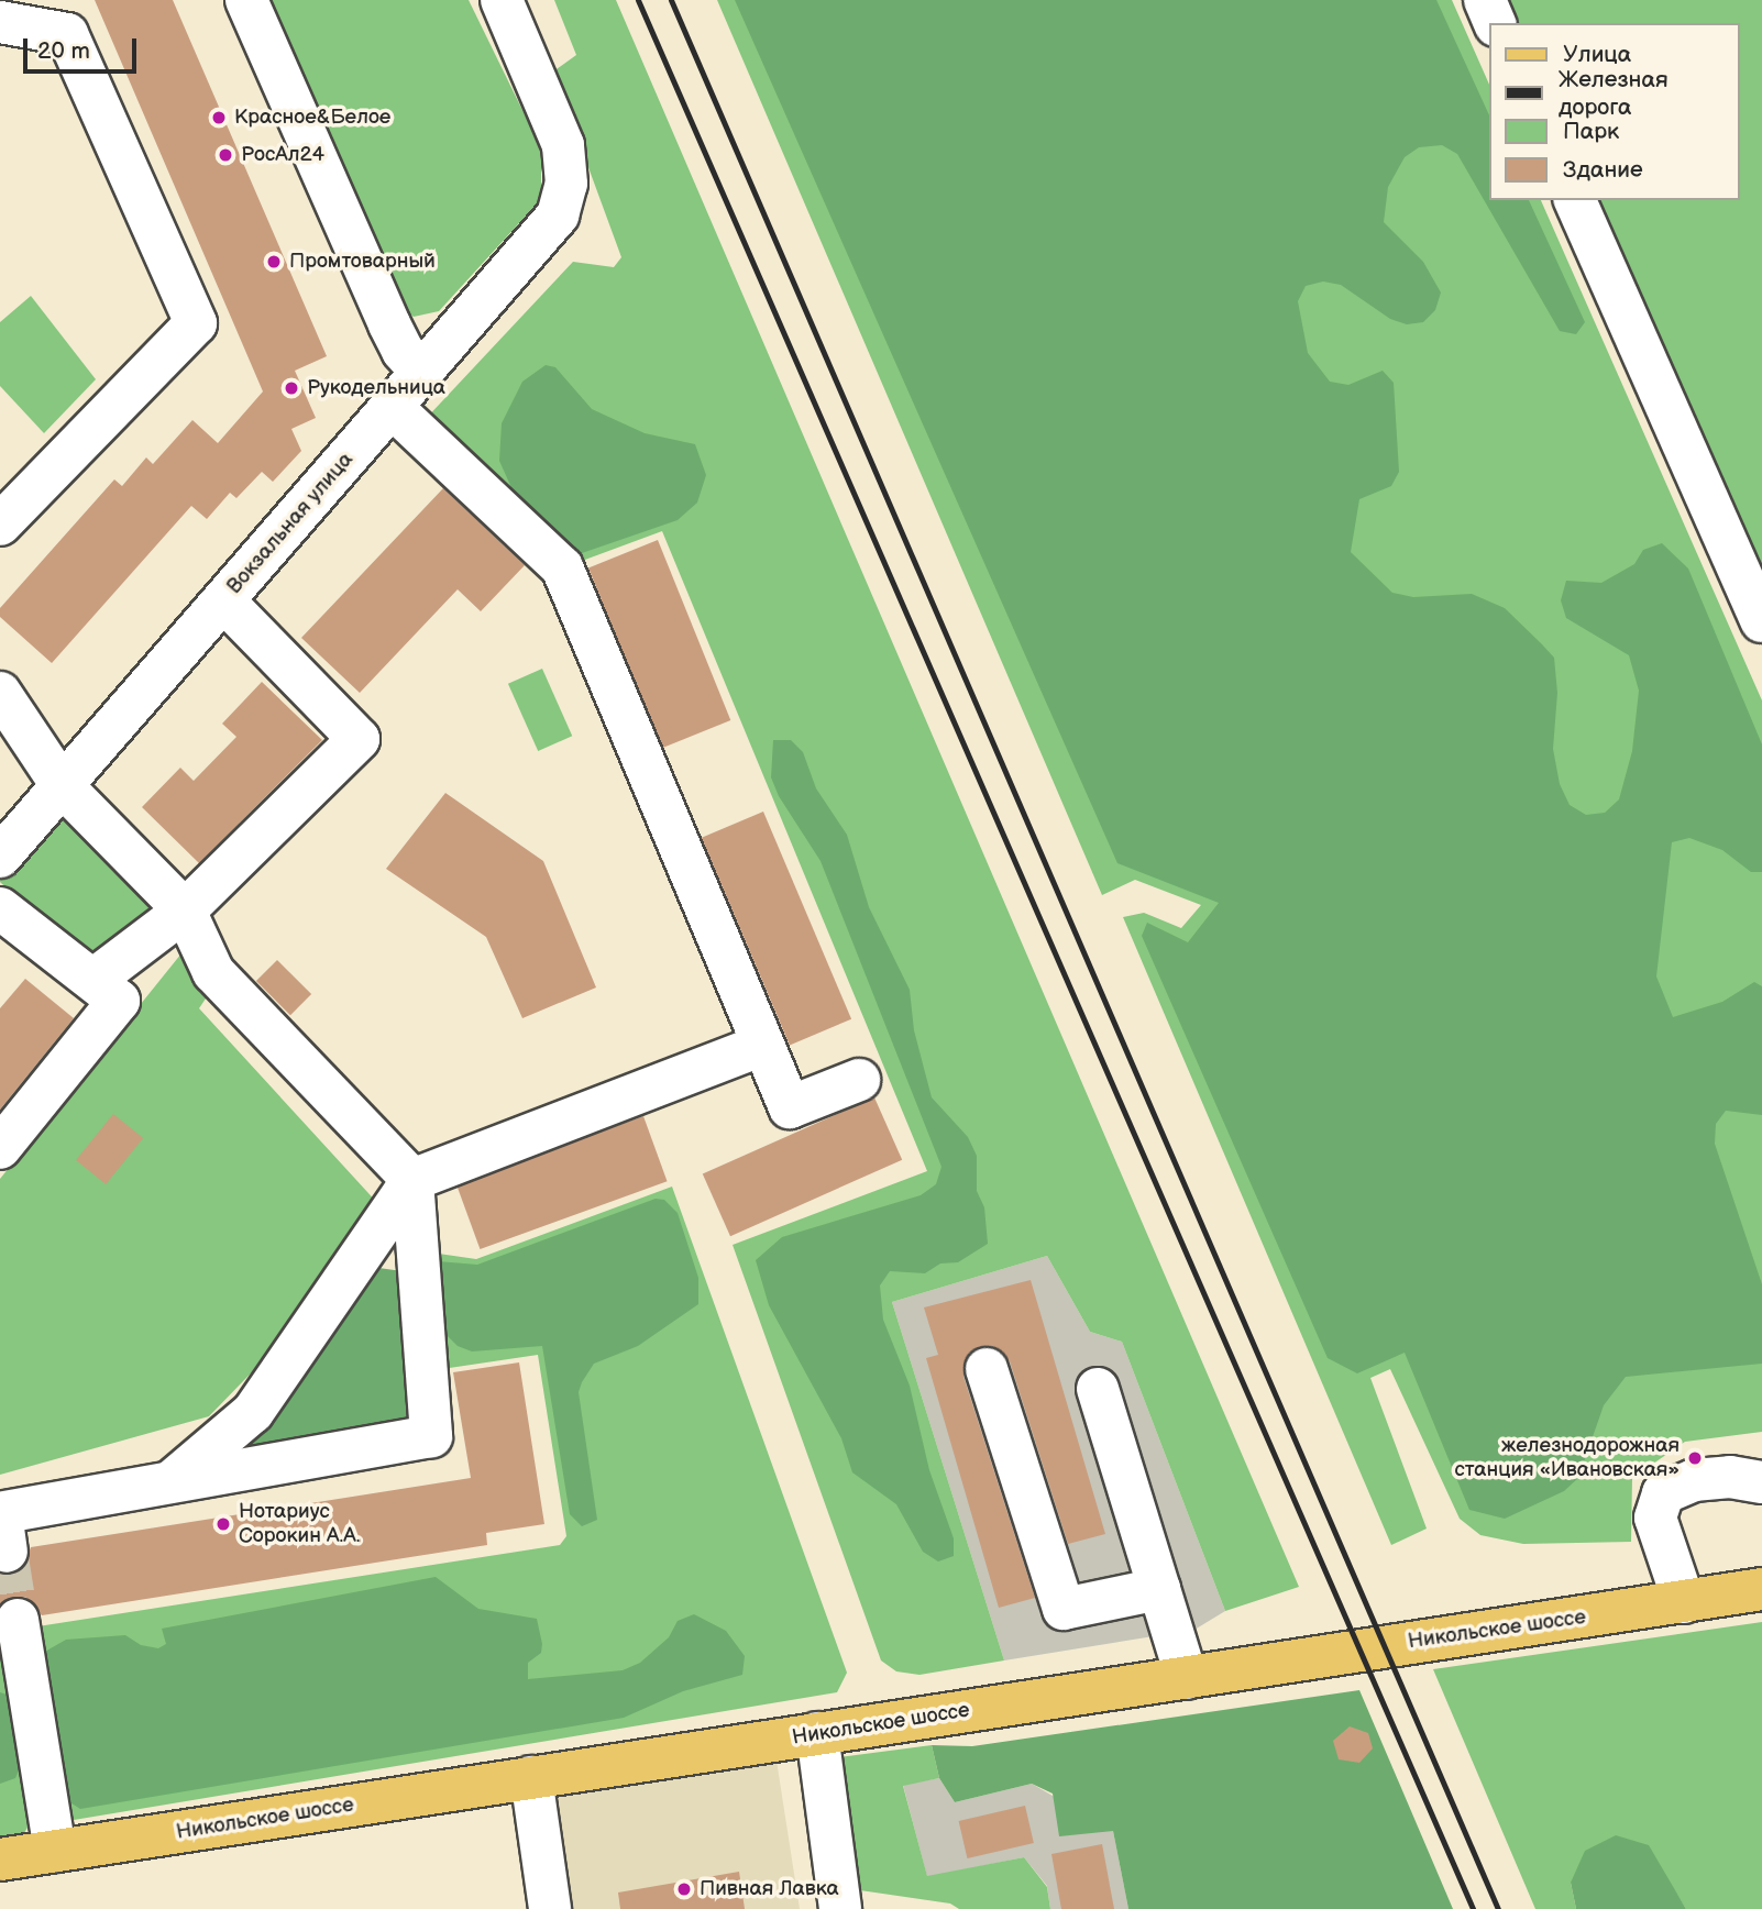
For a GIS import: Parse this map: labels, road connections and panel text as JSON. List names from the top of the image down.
{
  "streets": {
    "main road": ["Никольское шоссе"],
    "street": ["Вокзальная улица"]
  },
  "places": [
    "Красное&Белое",
    "РосАл24",
    "Промтоварный",
    "Рукодельница",
    "железнодорожная станция «Ивановская»",
    "Нотариус Сорокин А.А.",
    "Пивная Лавка"
  ],
  "legend": [
    "Улица",
    "Железная дорога",
    "Парк",
    "Здание"
  ],
  "scale_bar": "20 m"
}
